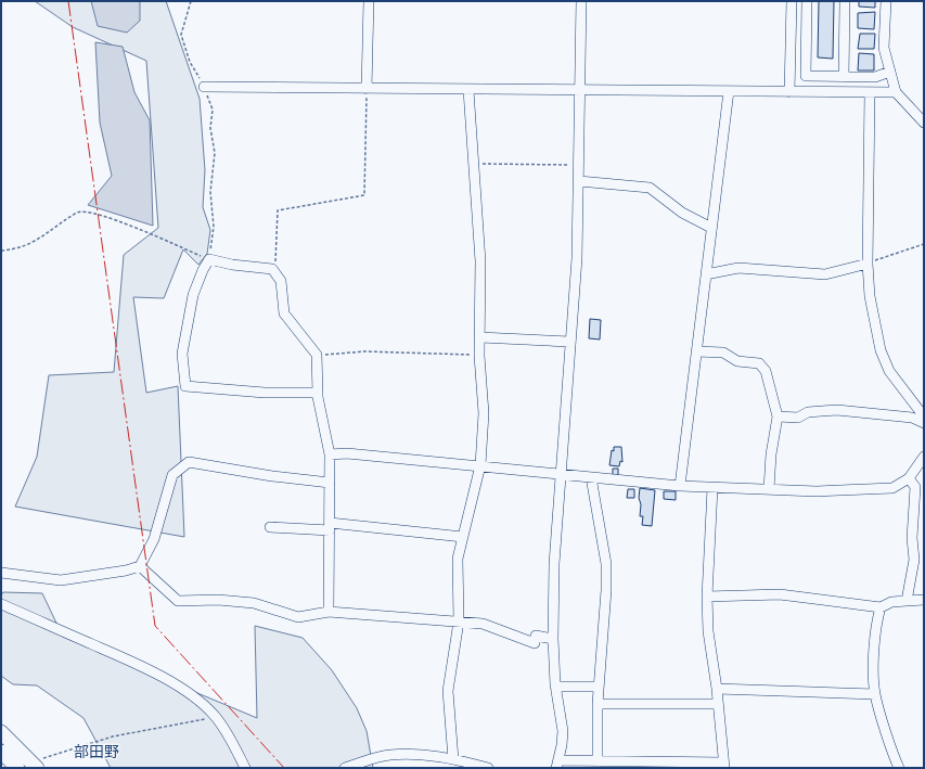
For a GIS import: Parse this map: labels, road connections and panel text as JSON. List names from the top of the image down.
{
  "districts": ["部田野"]
}
